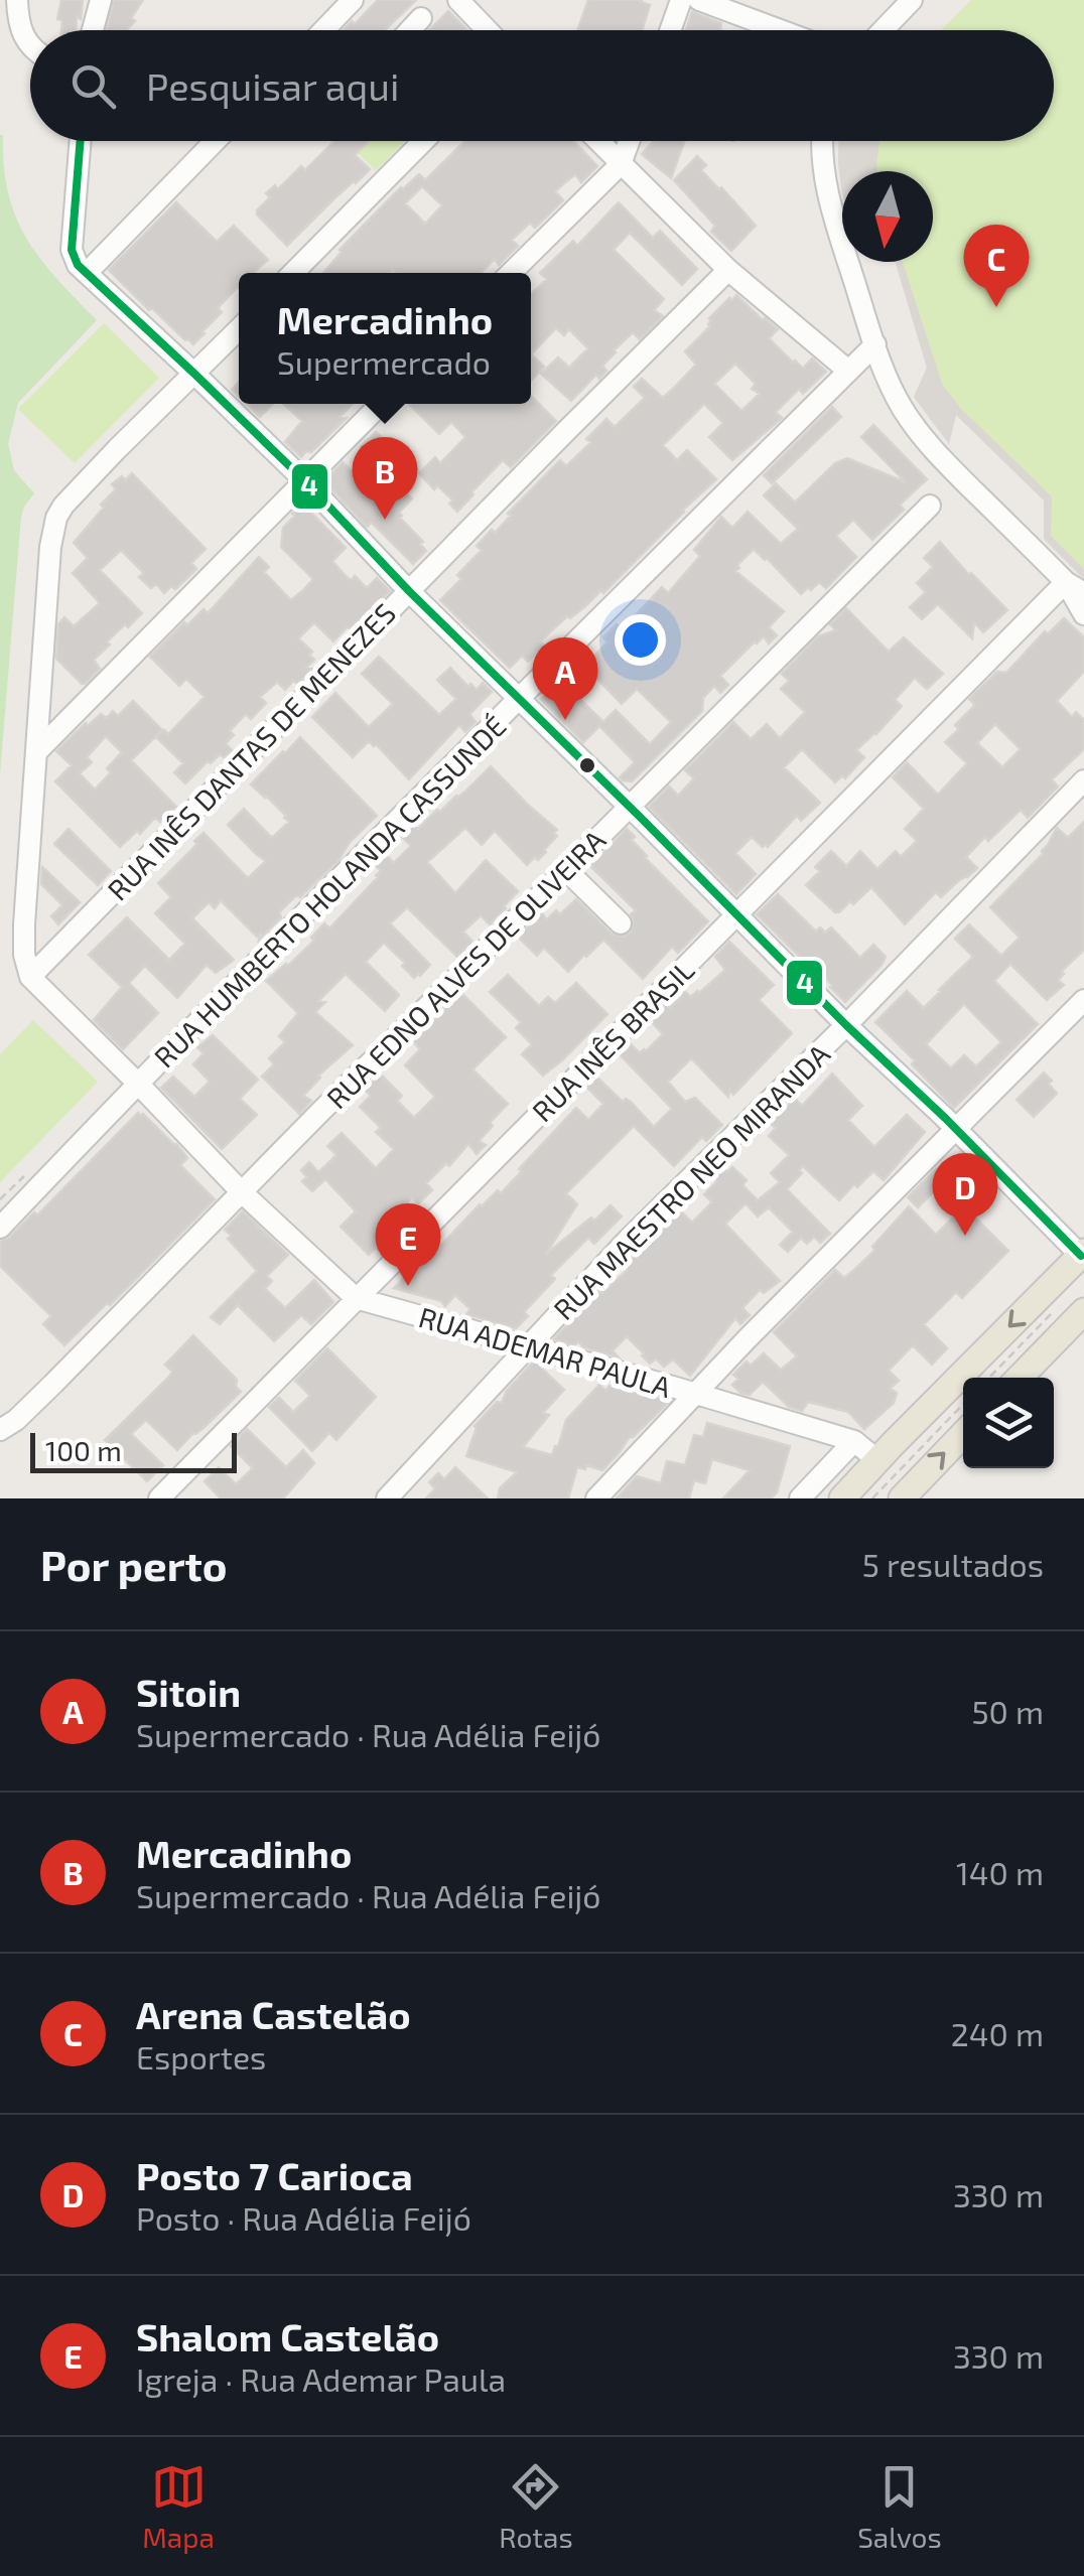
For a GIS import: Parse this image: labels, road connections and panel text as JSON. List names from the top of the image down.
{
  "streets": {
    "street": [
      "RUA INÊS DANTAS DE MENEZES",
      "RUA HUMBERTO HOLANDA CASSUNDÉ",
      "RUA EDNO ALVES DE OLIVEIRA",
      "RUA INÊS BRASIL",
      "RUA MAESTRO NEO MIRANDA",
      "RUA ADEMAR PAULA"
    ]
  },
  "crossings": [
    ["RUA INÊS DANTAS DE MENEZES", "RUA ADEMAR PAULA"],
    ["RUA HUMBERTO HOLANDA CASSUNDÉ", "RUA ADEMAR PAULA"],
    ["RUA EDNO ALVES DE OLIVEIRA", "RUA ADEMAR PAULA"],
    ["RUA INÊS BRASIL", "RUA ADEMAR PAULA"],
    ["RUA MAESTRO NEO MIRANDA", "RUA ADEMAR PAULA"]
  ],
  "lines": ["transit line 4"],
  "scale_bar": "100 m",
  "north": "bottom",
  "page": {
    "search": "Pesquisar aqui",
    "pins": [
      "C",
      "B",
      "A",
      "D",
      "E"
    ],
    "popup": ["Mercadinho", "Supermercado"],
    "scale": "100 m",
    "heading": ["Por perto", "5 resultados"],
    "list": [
      {
        "mark": "A",
        "name": "Sitoin",
        "note": "Supermercado · Rua Adélia Feijó",
        "value": "50 m"
      },
      {
        "mark": "B",
        "name": "Mercadinho",
        "note": "Supermercado · Rua Adélia Feijó",
        "value": "140 m"
      },
      {
        "mark": "C",
        "name": "Arena Castelão",
        "note": "Esportes",
        "value": "240 m"
      },
      {
        "mark": "D",
        "name": "Posto 7 Carioca",
        "note": "Posto · Rua Adélia Feijó",
        "value": "330 m"
      },
      {
        "mark": "E",
        "name": "Shalom Castelão",
        "note": "Igreja · Rua Ademar Paula",
        "value": "330 m"
      }
    ],
    "nav": ["Mapa", "Rotas", "Salvos"]
  }
}
